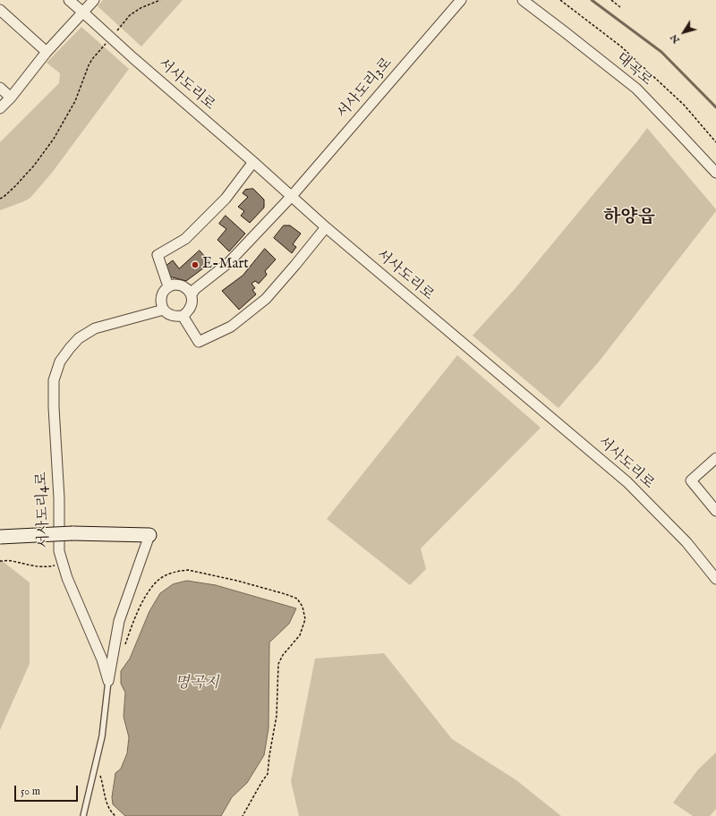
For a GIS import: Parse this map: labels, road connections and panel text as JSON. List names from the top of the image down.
{
  "streets": {
    "street": [
      "대곡로",
      "서사도리로",
      "서사도리3로",
      "서사도리4로"
    ]
  },
  "crossings": [
    ["서사도리로", "서사도리3로"]
  ],
  "districts": ["하양읍"],
  "water": ["명곡지"],
  "places": ["E-Mart"],
  "scale_bar": "50 m",
  "north": "bottom left"
}
